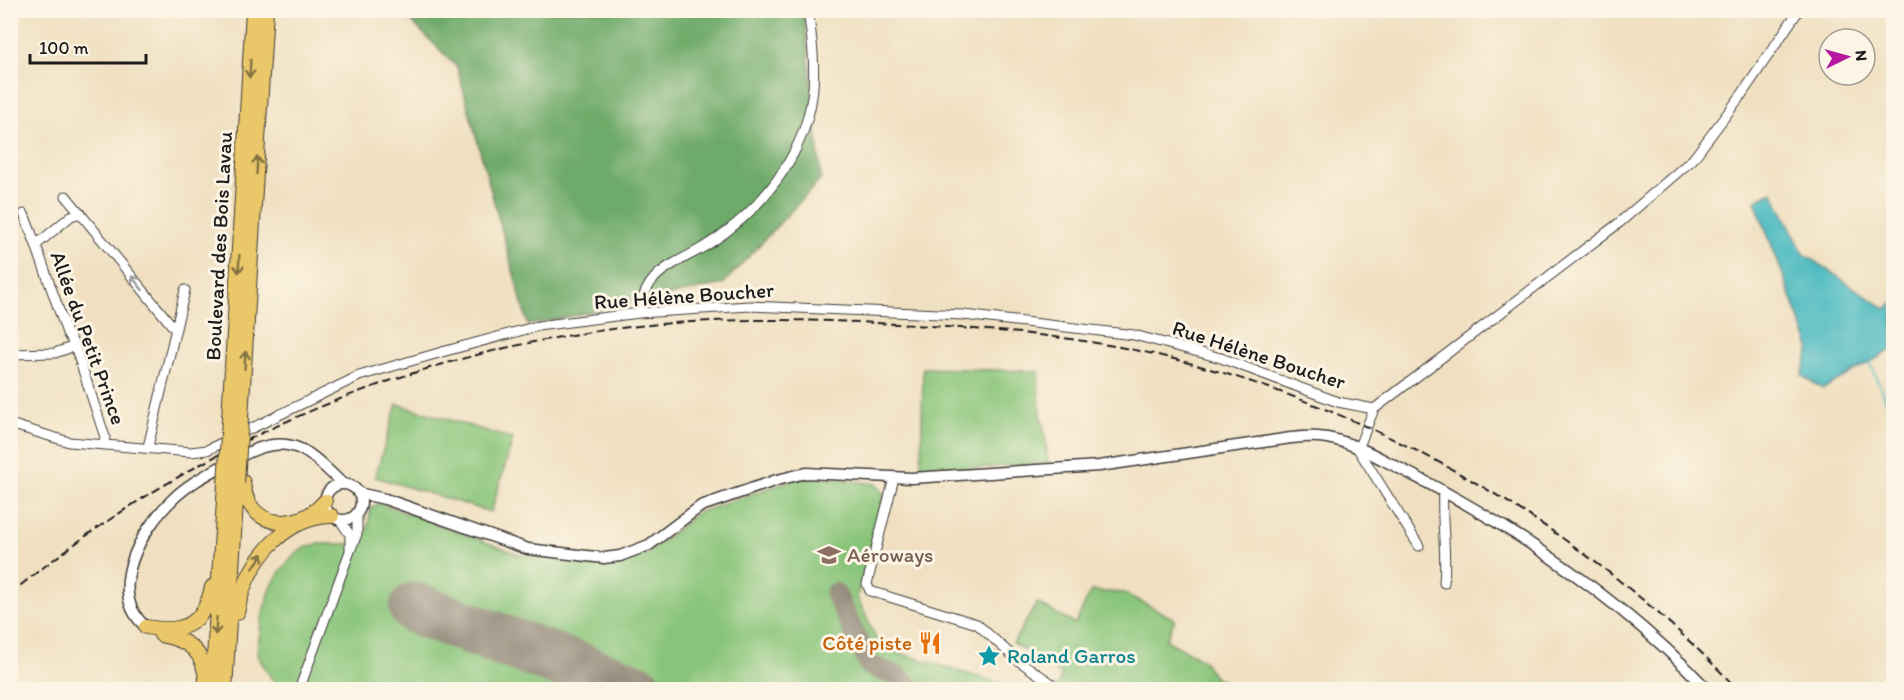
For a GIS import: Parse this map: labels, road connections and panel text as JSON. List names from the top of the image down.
{
  "streets": {
    "main road": ["Boulevard des Bois Lavau"],
    "street": ["Rue Hélène Boucher", "Allée du Petit Prince"]
  },
  "crossings": [
    ["Rue Hélène Boucher", "Allée du Petit Prince"]
  ],
  "places": {
    "school or university": ["Aéroways"],
    "restaurant": ["Côté piste"],
    "place": ["Roland Garros"]
  },
  "scale_bar": "100 m",
  "north": "right"
}
